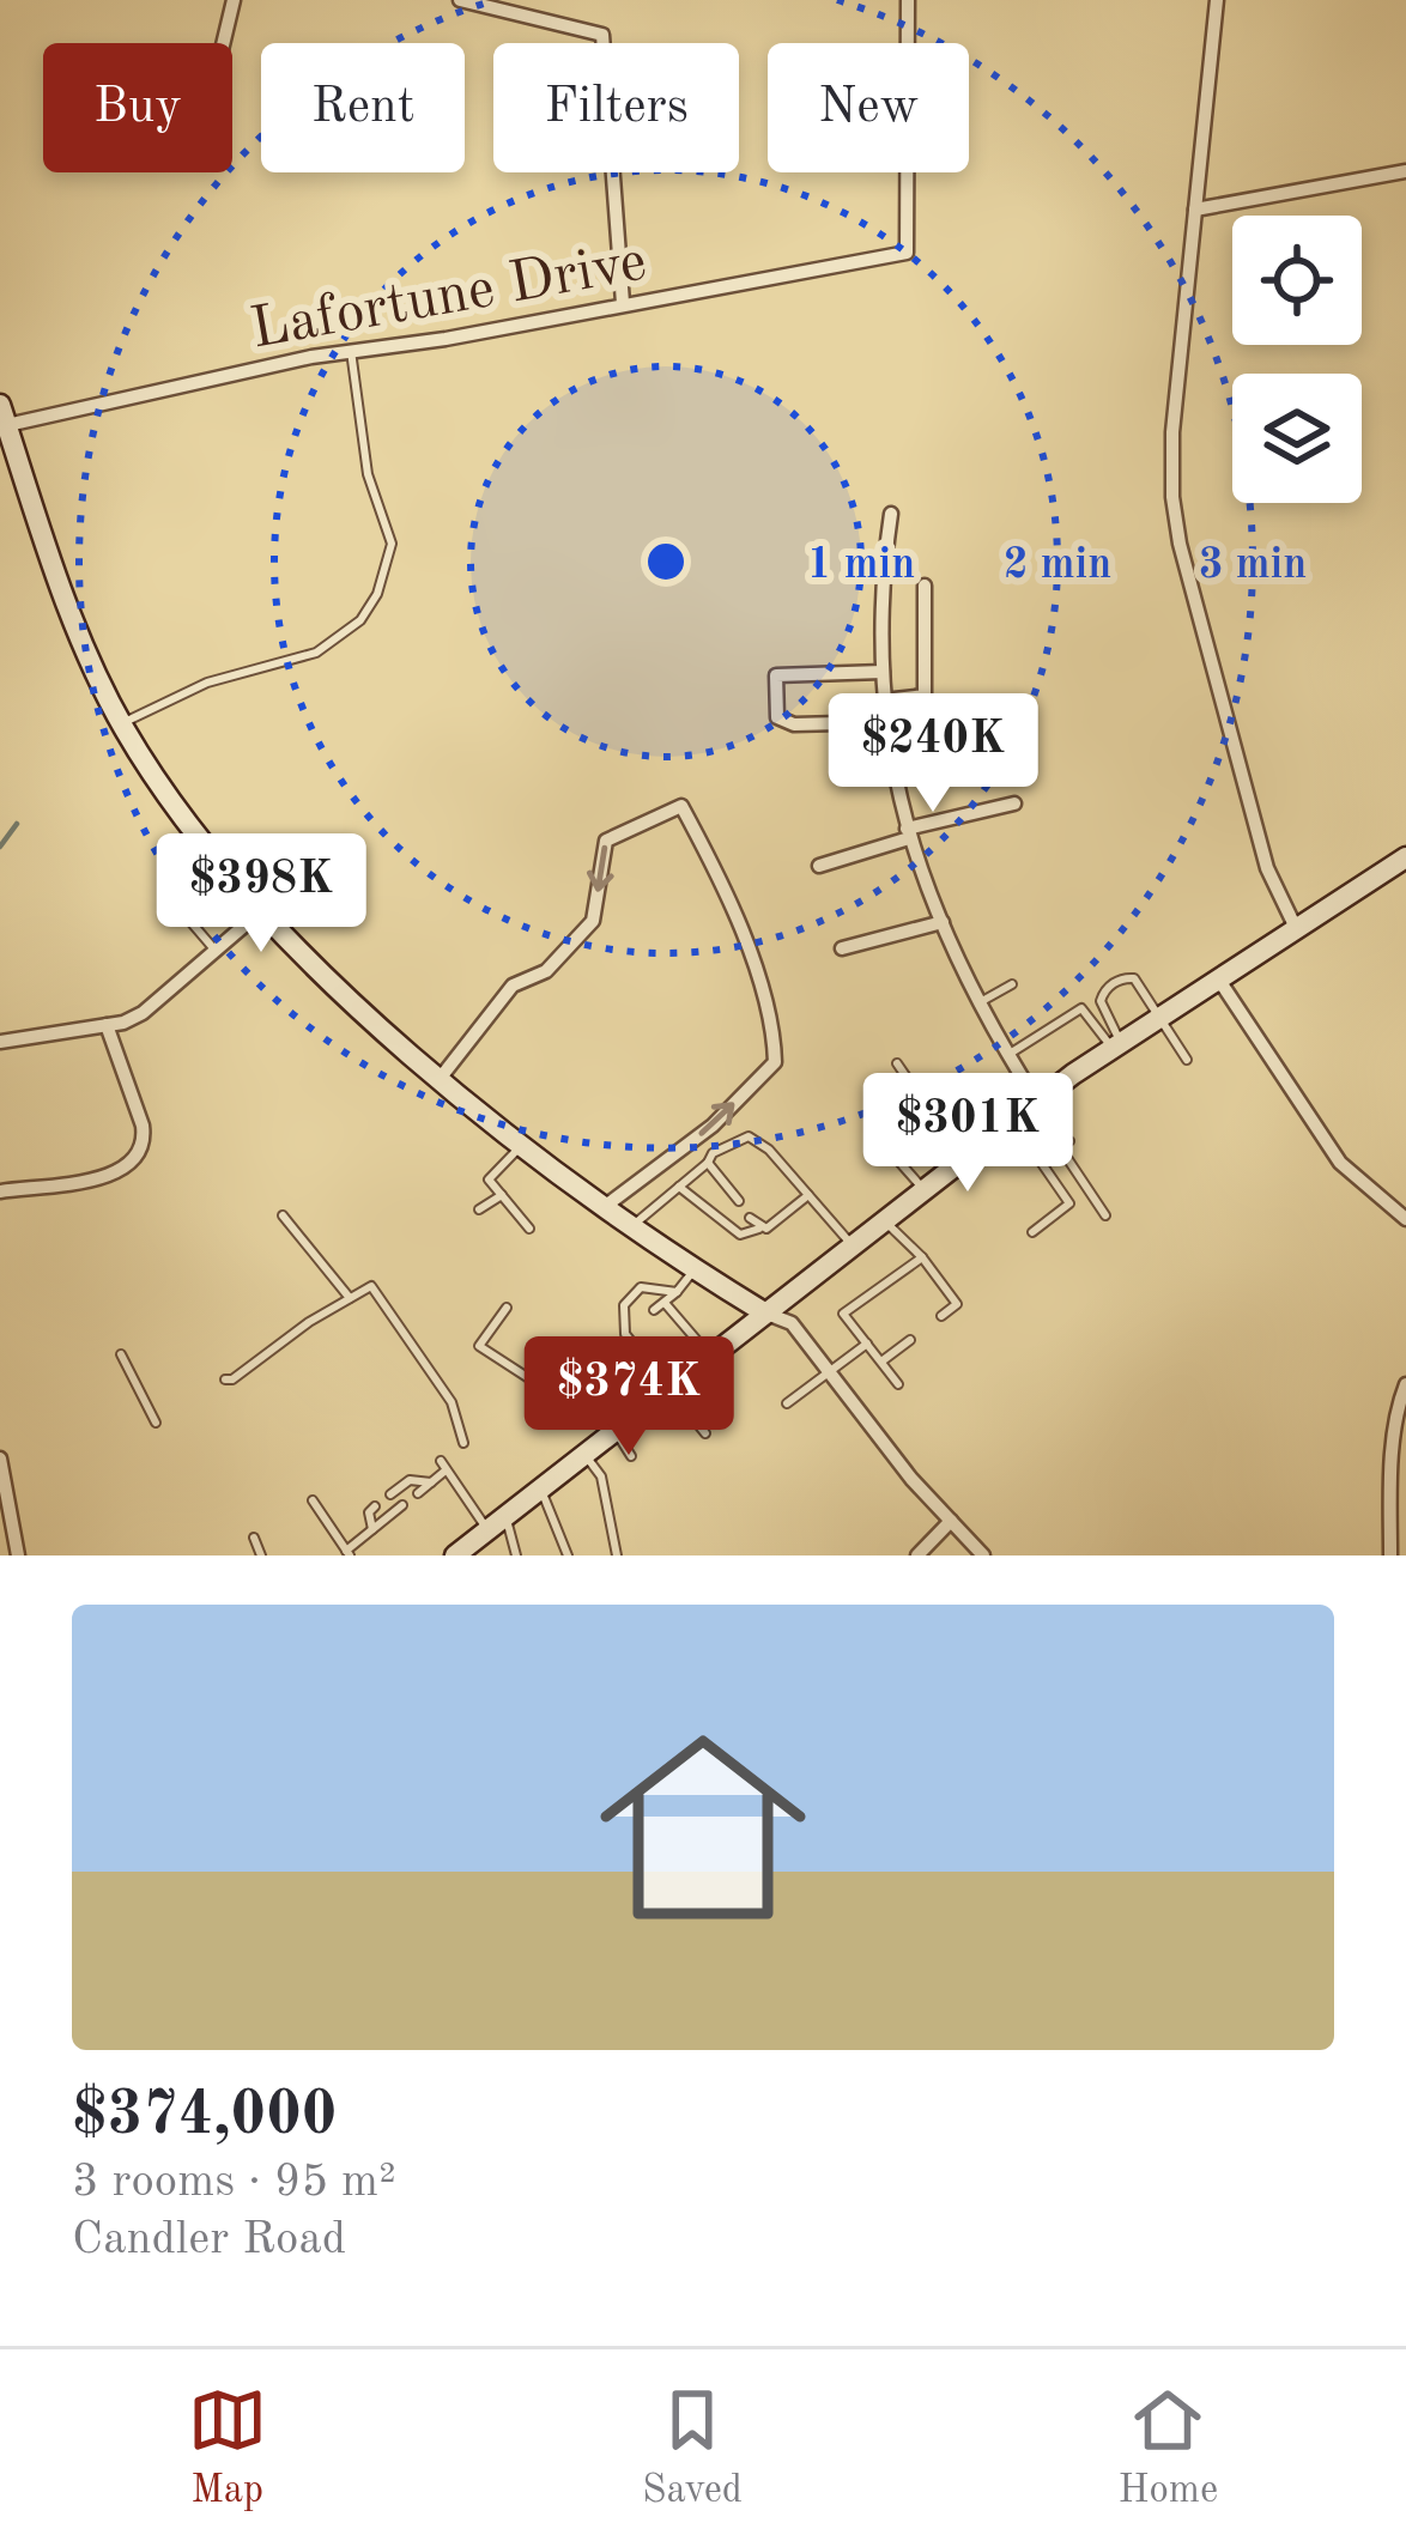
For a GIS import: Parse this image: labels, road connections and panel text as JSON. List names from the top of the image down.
{
  "streets": {
    "street": ["Lafortune Drive"]
  },
  "page": {
    "chip": [
      "Buy",
      "Rent",
      "Filters",
      "New"
    ],
    "price": [
      "$240K",
      "$398K",
      "$301K",
      "$374K"
    ],
    "list": [
      {
        "name": "$374,000",
        "note": "3 rooms · 95 m² · Candler Road"
      }
    ],
    "tabs": ["Map", "Saved", "Home"]
  },
  "rings": ["1 min", "2 min", "3 min"]
}
